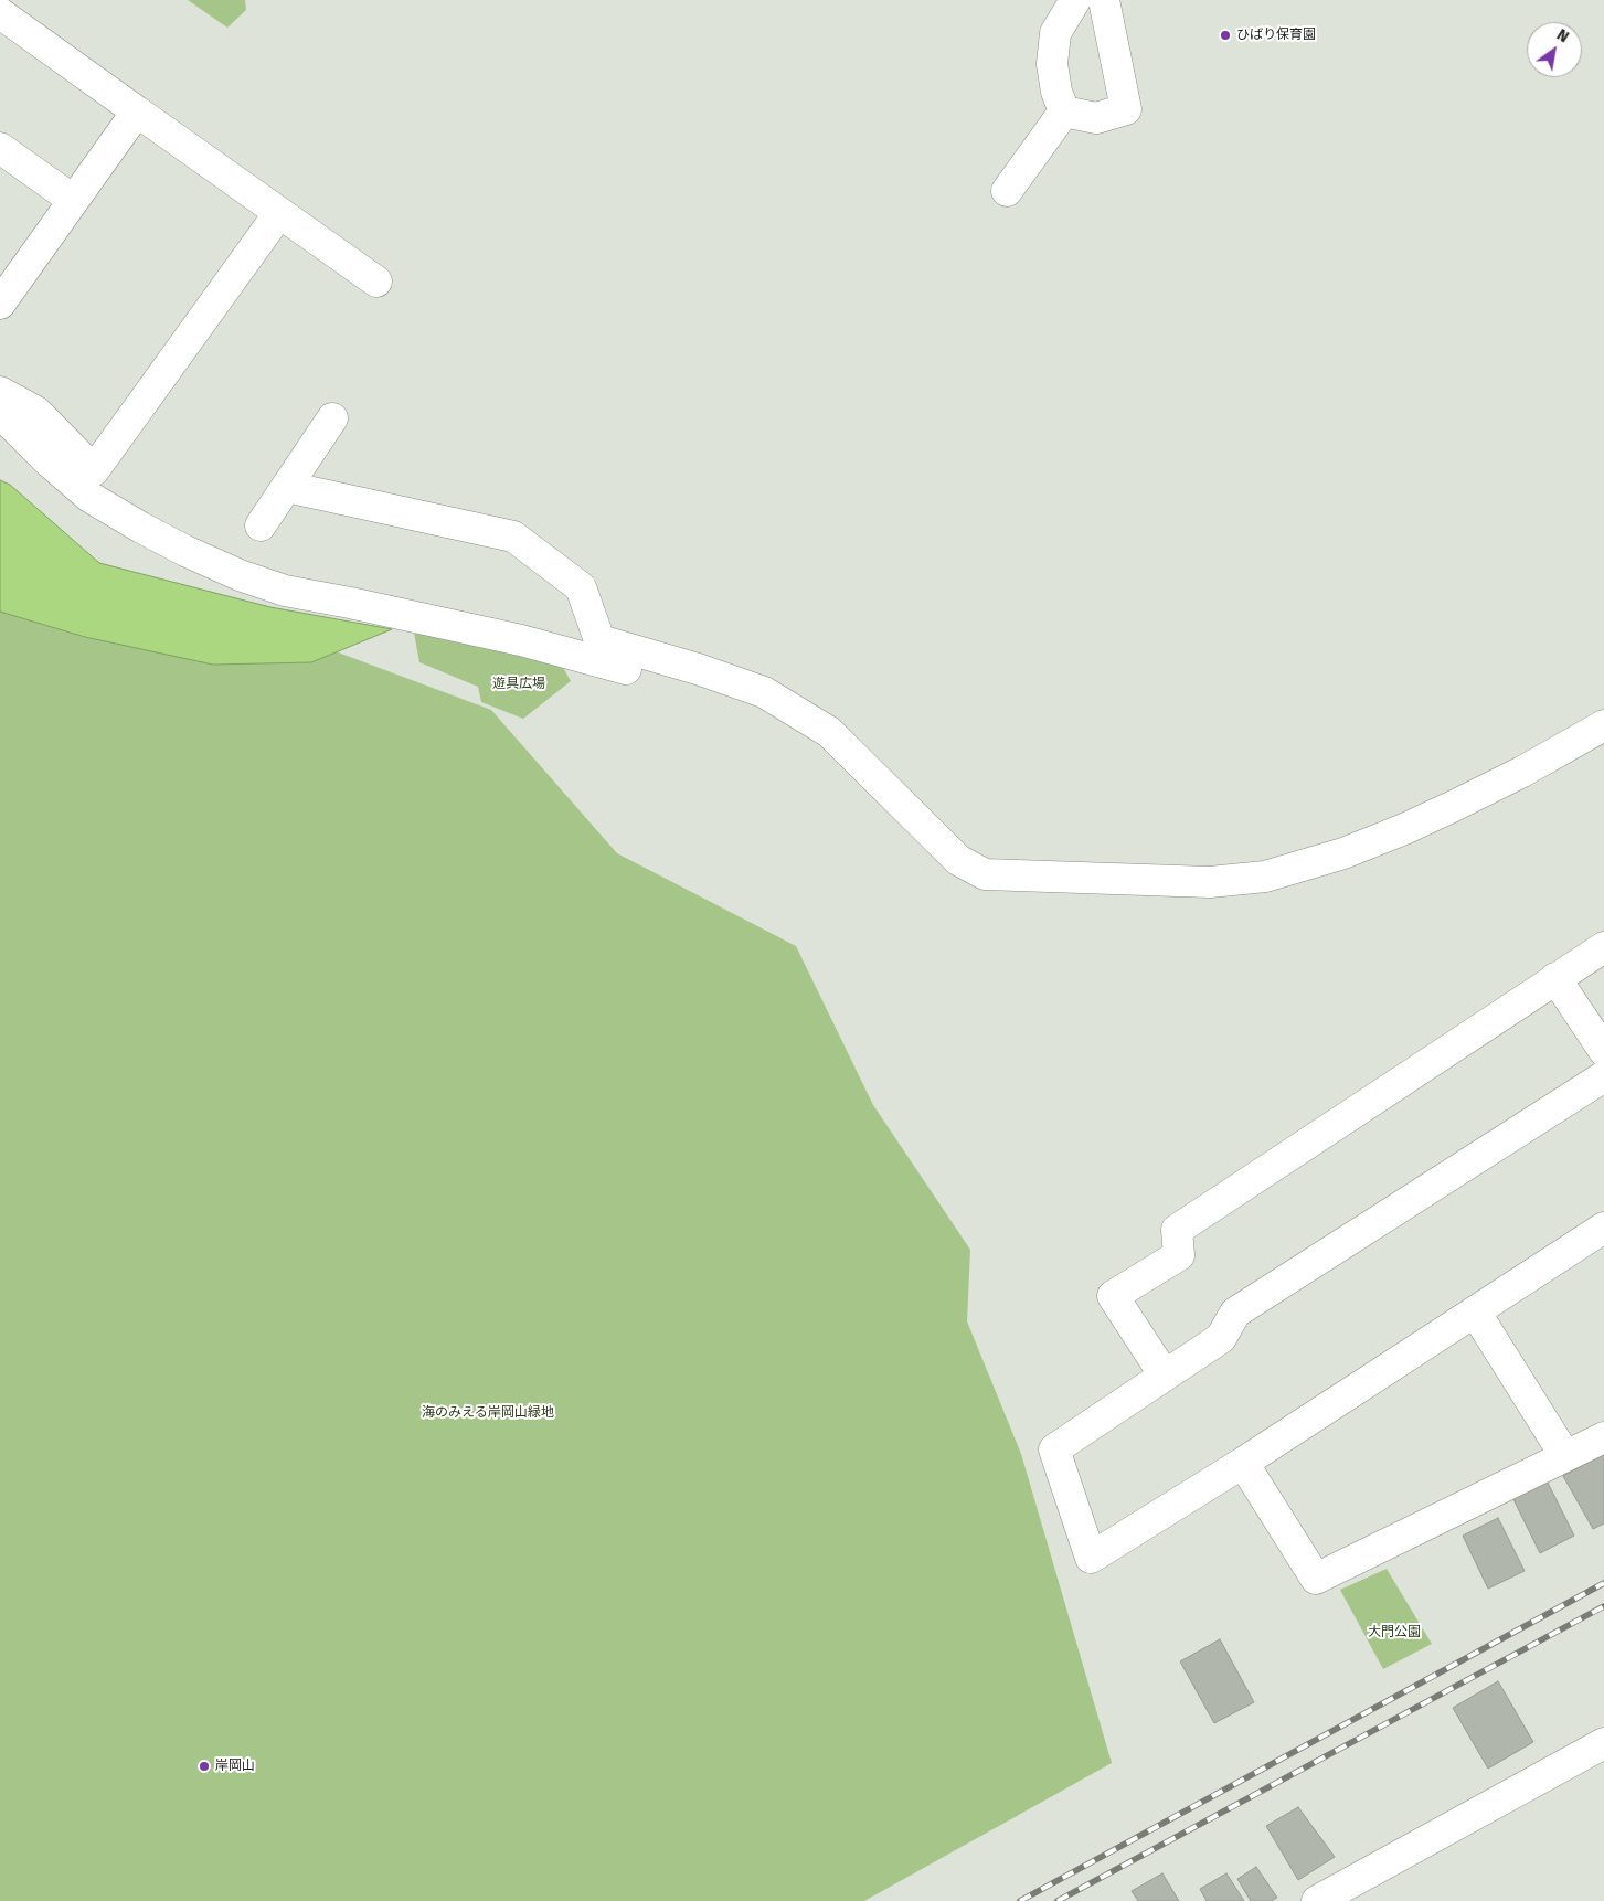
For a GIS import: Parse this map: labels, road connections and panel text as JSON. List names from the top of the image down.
{
  "parks": ["遊具広場", "海のみえる岸岡山緑地", "大門公園"],
  "places": ["ひばり保育園", "岸岡山"],
  "north": "top right"
}
